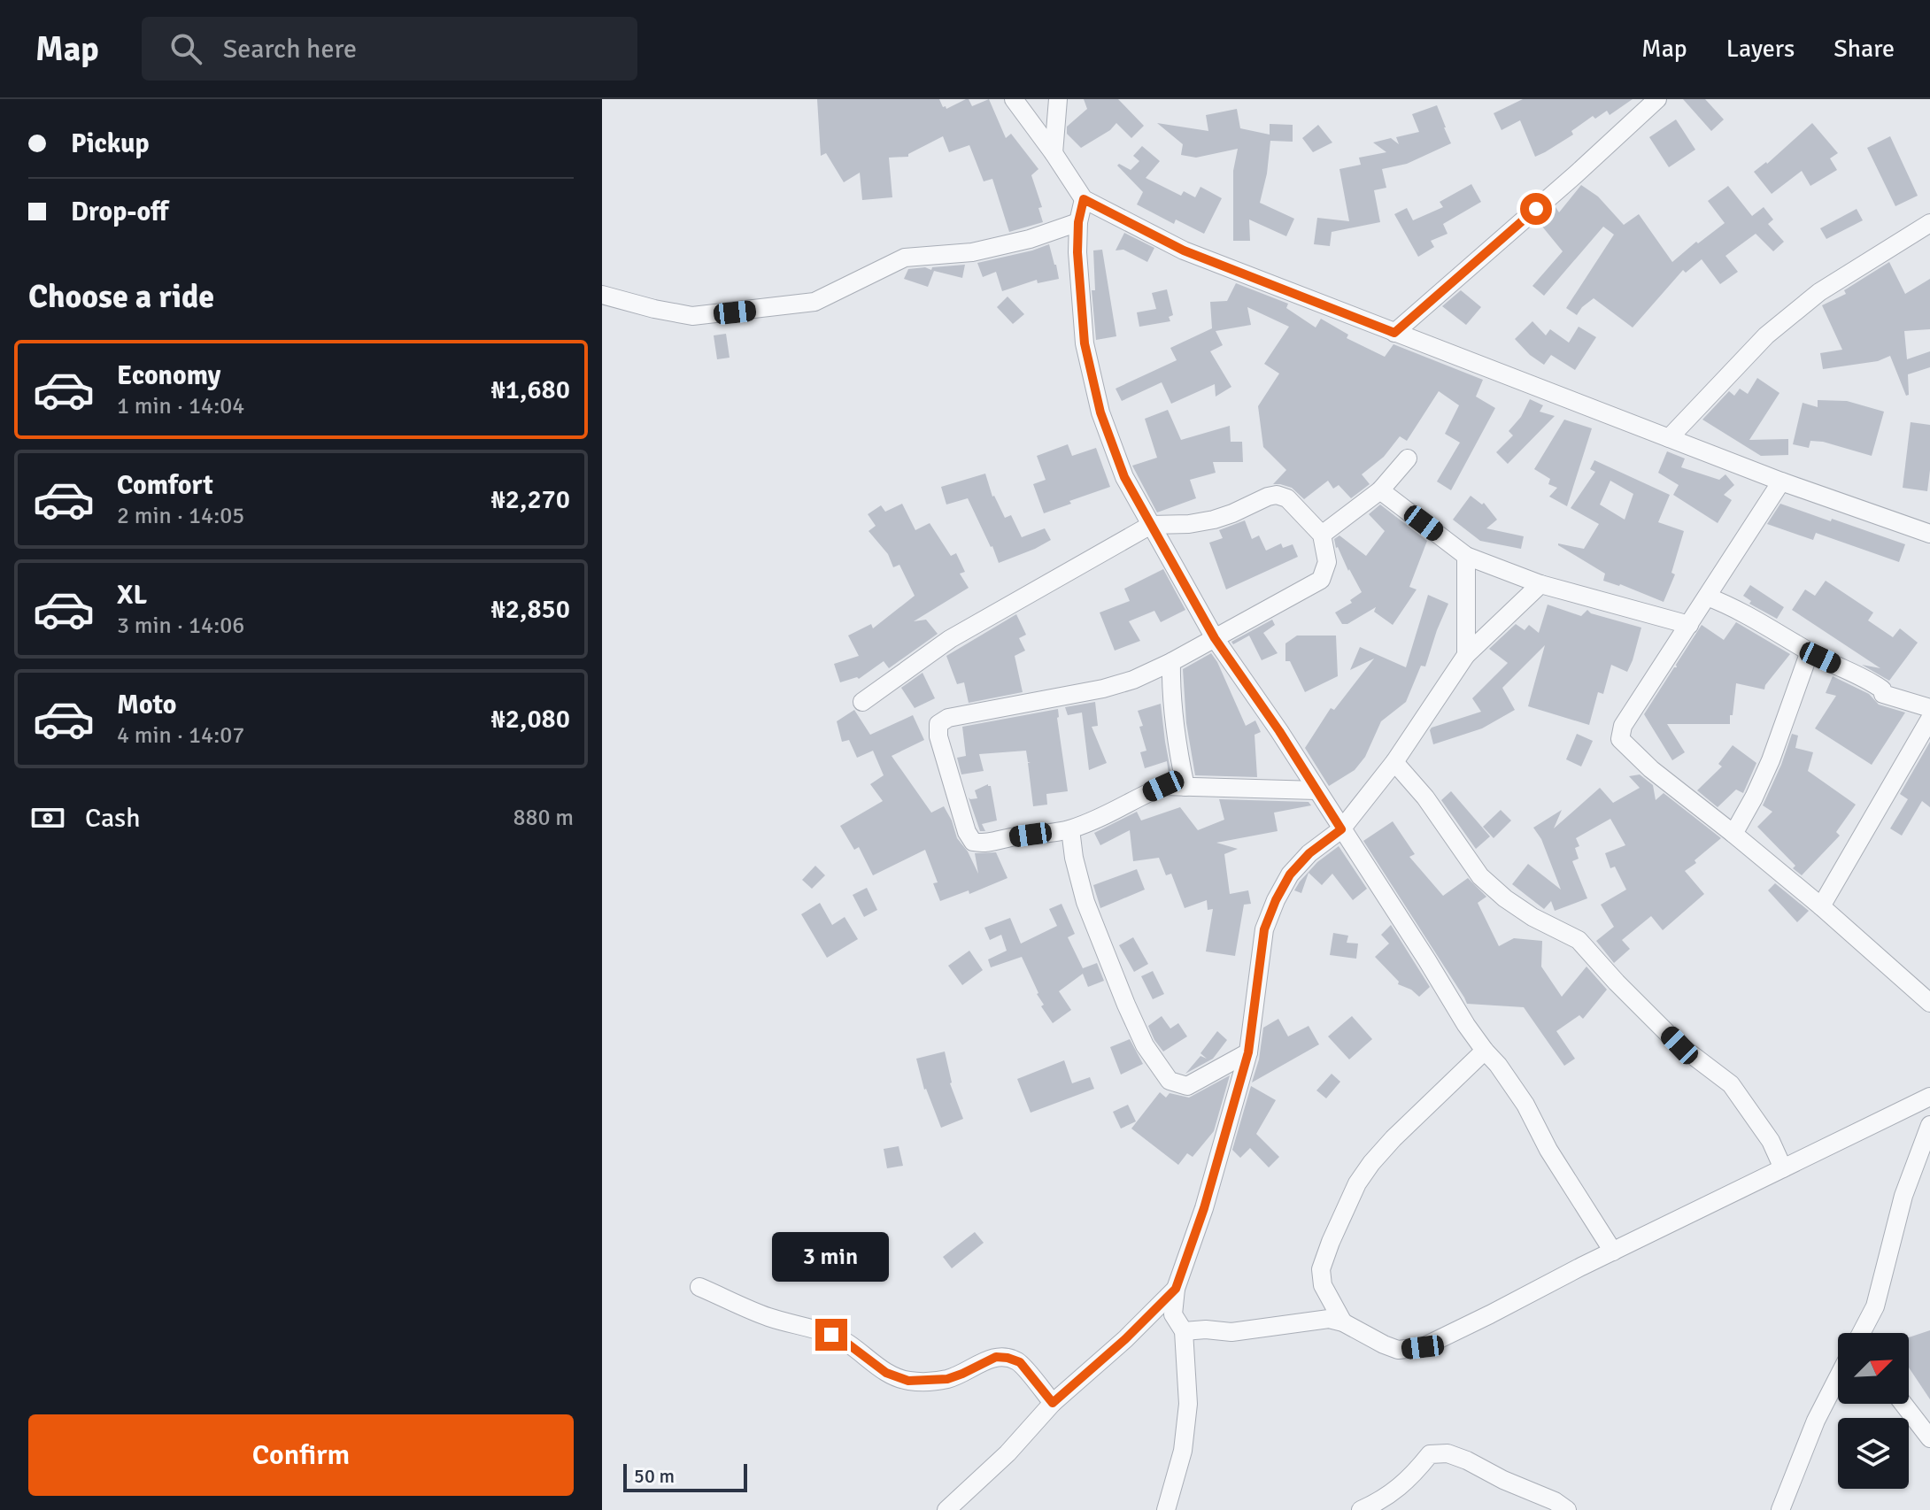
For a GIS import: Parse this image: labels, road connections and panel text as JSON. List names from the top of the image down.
{
  "scale_bar": "50 m",
  "north": "top right",
  "page": {
    "header": "Map",
    "search": "Search here",
    "nav": ["Map", "Layers", "Share"],
    "banner": ["Pickup", "Drop-off"],
    "heading": "Choose a ride",
    "list": [
      {
        "name": "Economy",
        "note": "1 min · 14:04",
        "value": "₦1,680"
      },
      {
        "name": "Comfort",
        "note": "2 min · 14:05",
        "value": "₦2,270"
      },
      {
        "name": "XL",
        "note": "3 min · 14:06",
        "value": "₦2,850"
      },
      {
        "name": "Moto",
        "note": "4 min · 14:07",
        "value": "₦2,080"
      }
    ],
    "pay": ["Cash", "880 m"],
    "bubble": "3 min",
    "buttons": "Confirm",
    "scale": "50 m"
  }
}
